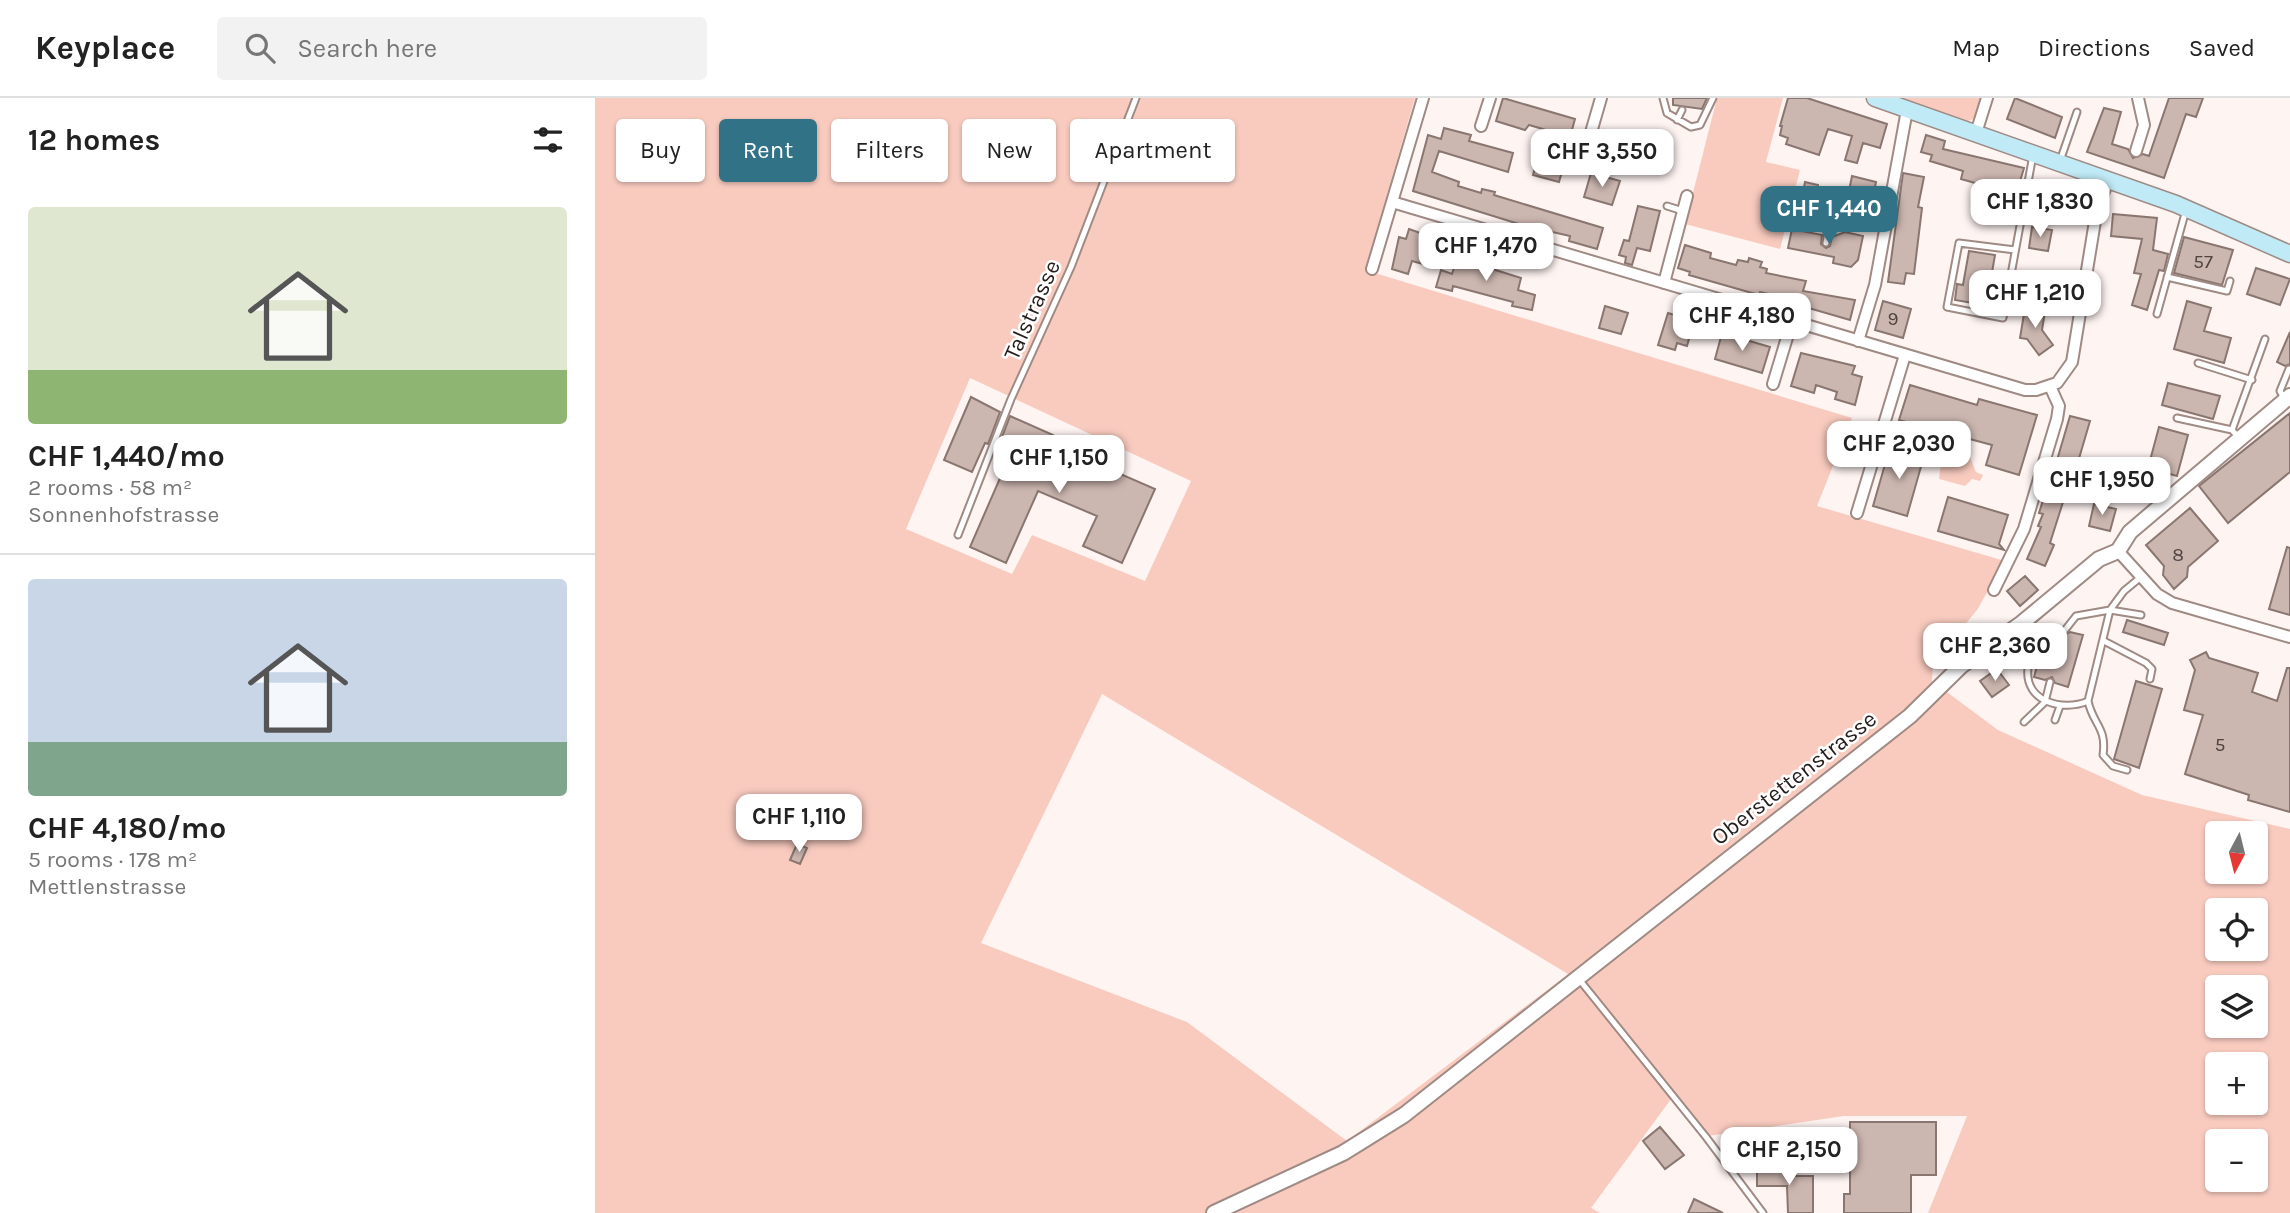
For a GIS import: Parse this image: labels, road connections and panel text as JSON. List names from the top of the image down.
{
  "streets": {
    "street": ["Oberstettenstrasse"],
    "lane": ["Talstrasse"]
  },
  "house_numbers": [
    "57",
    "9",
    "8",
    "5"
  ],
  "north": "bottom",
  "page": {
    "header": "Keyplace",
    "search": "Search here",
    "nav": ["Map", "Directions", "Saved"],
    "heading": "12 homes",
    "chip": [
      "Buy",
      "Rent",
      "Filters",
      "New",
      "Apartment"
    ],
    "price": [
      "CHF 3,550",
      "CHF 1,830",
      "CHF 1,440",
      "CHF 1,470",
      "CHF 1,210",
      "CHF 4,180",
      "CHF 2,030",
      "CHF 1,150",
      "CHF 1,950",
      "CHF 2,360",
      "CHF 1,110",
      "CHF 2,150"
    ],
    "list": [
      {
        "name": "CHF 1,440/mo",
        "note": "2 rooms · 58 m² · Sonnenhofstrasse"
      },
      {
        "name": "CHF 4,180/mo",
        "note": "5 rooms · 178 m² · Mettlenstrasse"
      }
    ],
    "map_buttons": ["+", "−"]
  }
}
